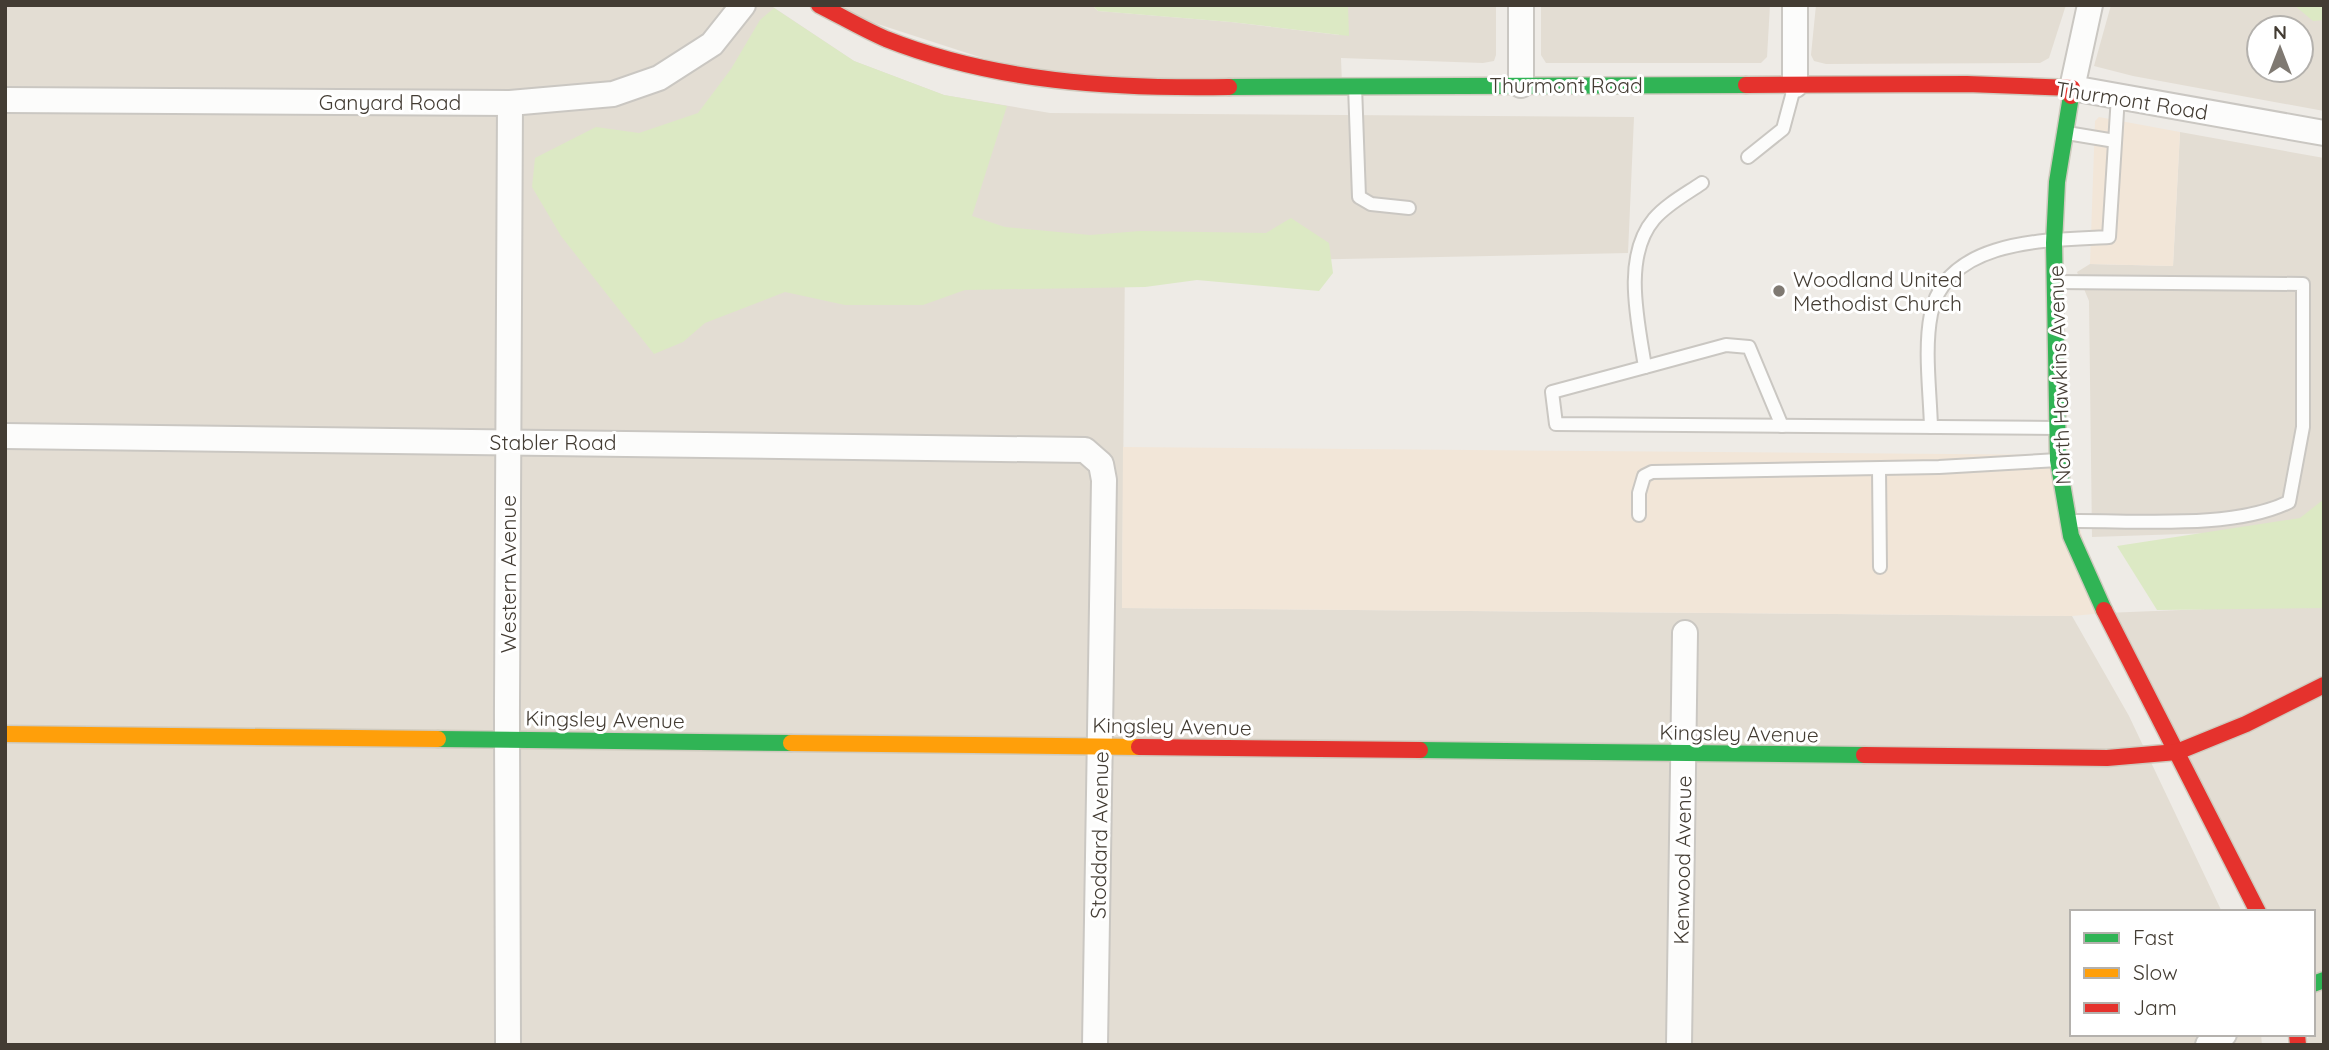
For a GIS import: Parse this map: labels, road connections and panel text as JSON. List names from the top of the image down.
{
  "streets": {
    "street": [
      "Thurmont Road",
      "Ganyard Road",
      "North Hawkins Avenue",
      "Stabler Road",
      "Western Avenue",
      "Kingsley Avenue",
      "Stoddard Avenue",
      "Kenwood Avenue"
    ]
  },
  "crossings": [
    ["Thurmont Road", "North Hawkins Avenue"],
    ["Ganyard Road", "Western Avenue"],
    ["North Hawkins Avenue", "Kingsley Avenue"],
    ["Stabler Road", "Western Avenue"],
    ["Stabler Road", "Stoddard Avenue"],
    ["Western Avenue", "Kingsley Avenue"],
    ["Kingsley Avenue", "Stoddard Avenue"],
    ["Kingsley Avenue", "Kenwood Avenue"]
  ],
  "places": ["Woodland United Methodist Church"],
  "legend": ["Fast", "Slow", "Jam"],
  "north": "top"
}
